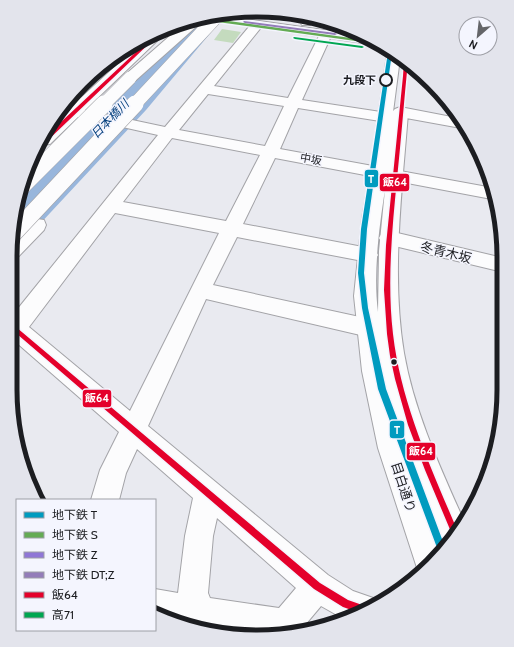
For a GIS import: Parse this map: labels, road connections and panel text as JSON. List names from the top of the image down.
{
  "streets": {
    "main road": ["中坂", "冬青木坂", "目白通り"]
  },
  "crossings": [
    ["中坂", "目白通り"],
    ["冬青木坂", "目白通り"]
  ],
  "water": ["日本橋川"],
  "places": ["九段下"],
  "lines": [
    "metro line Z",
    "metro line S",
    "metro line DT;Z",
    "transit line 高71",
    "transit line 飯64",
    "metro line T"
  ],
  "legend": [
    "地下鉄 T",
    "地下鉄 S",
    "地下鉄 Z",
    "地下鉄 DT;Z",
    "飯64",
    "高71"
  ],
  "north": "bottom left"
}
